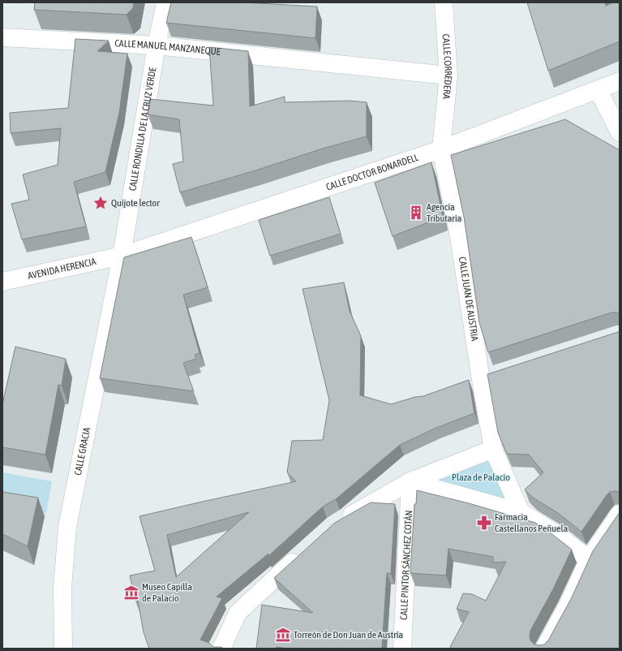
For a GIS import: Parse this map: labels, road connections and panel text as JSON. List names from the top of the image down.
{
  "streets": {
    "street": [
      "CALLE MANUEL MANZANEQUE",
      "CALLE CORREDERA",
      "CALLE RONDILLA DE LA CRUZ VERDE",
      "CALLE DOCTOR BONARDELL",
      "AVENIDA HERENCIA",
      "CALLE JUAN DE AUSTRIA",
      "CALLE GRACIA",
      "CALLE PINTOR SÁNCHEZ COTÁN"
    ]
  },
  "crossings": [
    ["CALLE MANUEL MANZANEQUE", "CALLE CORREDERA"],
    ["CALLE MANUEL MANZANEQUE", "CALLE RONDILLA DE LA CRUZ VERDE"],
    ["CALLE CORREDERA", "CALLE DOCTOR BONARDELL"],
    ["CALLE CORREDERA", "CALLE JUAN DE AUSTRIA"],
    ["CALLE RONDILLA DE LA CRUZ VERDE", "CALLE DOCTOR BONARDELL"],
    ["CALLE RONDILLA DE LA CRUZ VERDE", "AVENIDA HERENCIA"],
    ["CALLE RONDILLA DE LA CRUZ VERDE", "CALLE GRACIA"],
    ["CALLE DOCTOR BONARDELL", "AVENIDA HERENCIA"],
    ["CALLE DOCTOR BONARDELL", "CALLE JUAN DE AUSTRIA"],
    ["CALLE DOCTOR BONARDELL", "CALLE GRACIA"],
    ["AVENIDA HERENCIA", "CALLE GRACIA"]
  ],
  "parks": ["Plaza de Palacio"],
  "places": {
    "place": ["Quijote lector"],
    "building": ["Agencia Tributaria"],
    "pharmacy": ["Farmacia Castellanos Peñuela"],
    "museum": ["Museo Capilla de Palacio", "Torreón de Don Juan de Austría"]
  }
}
